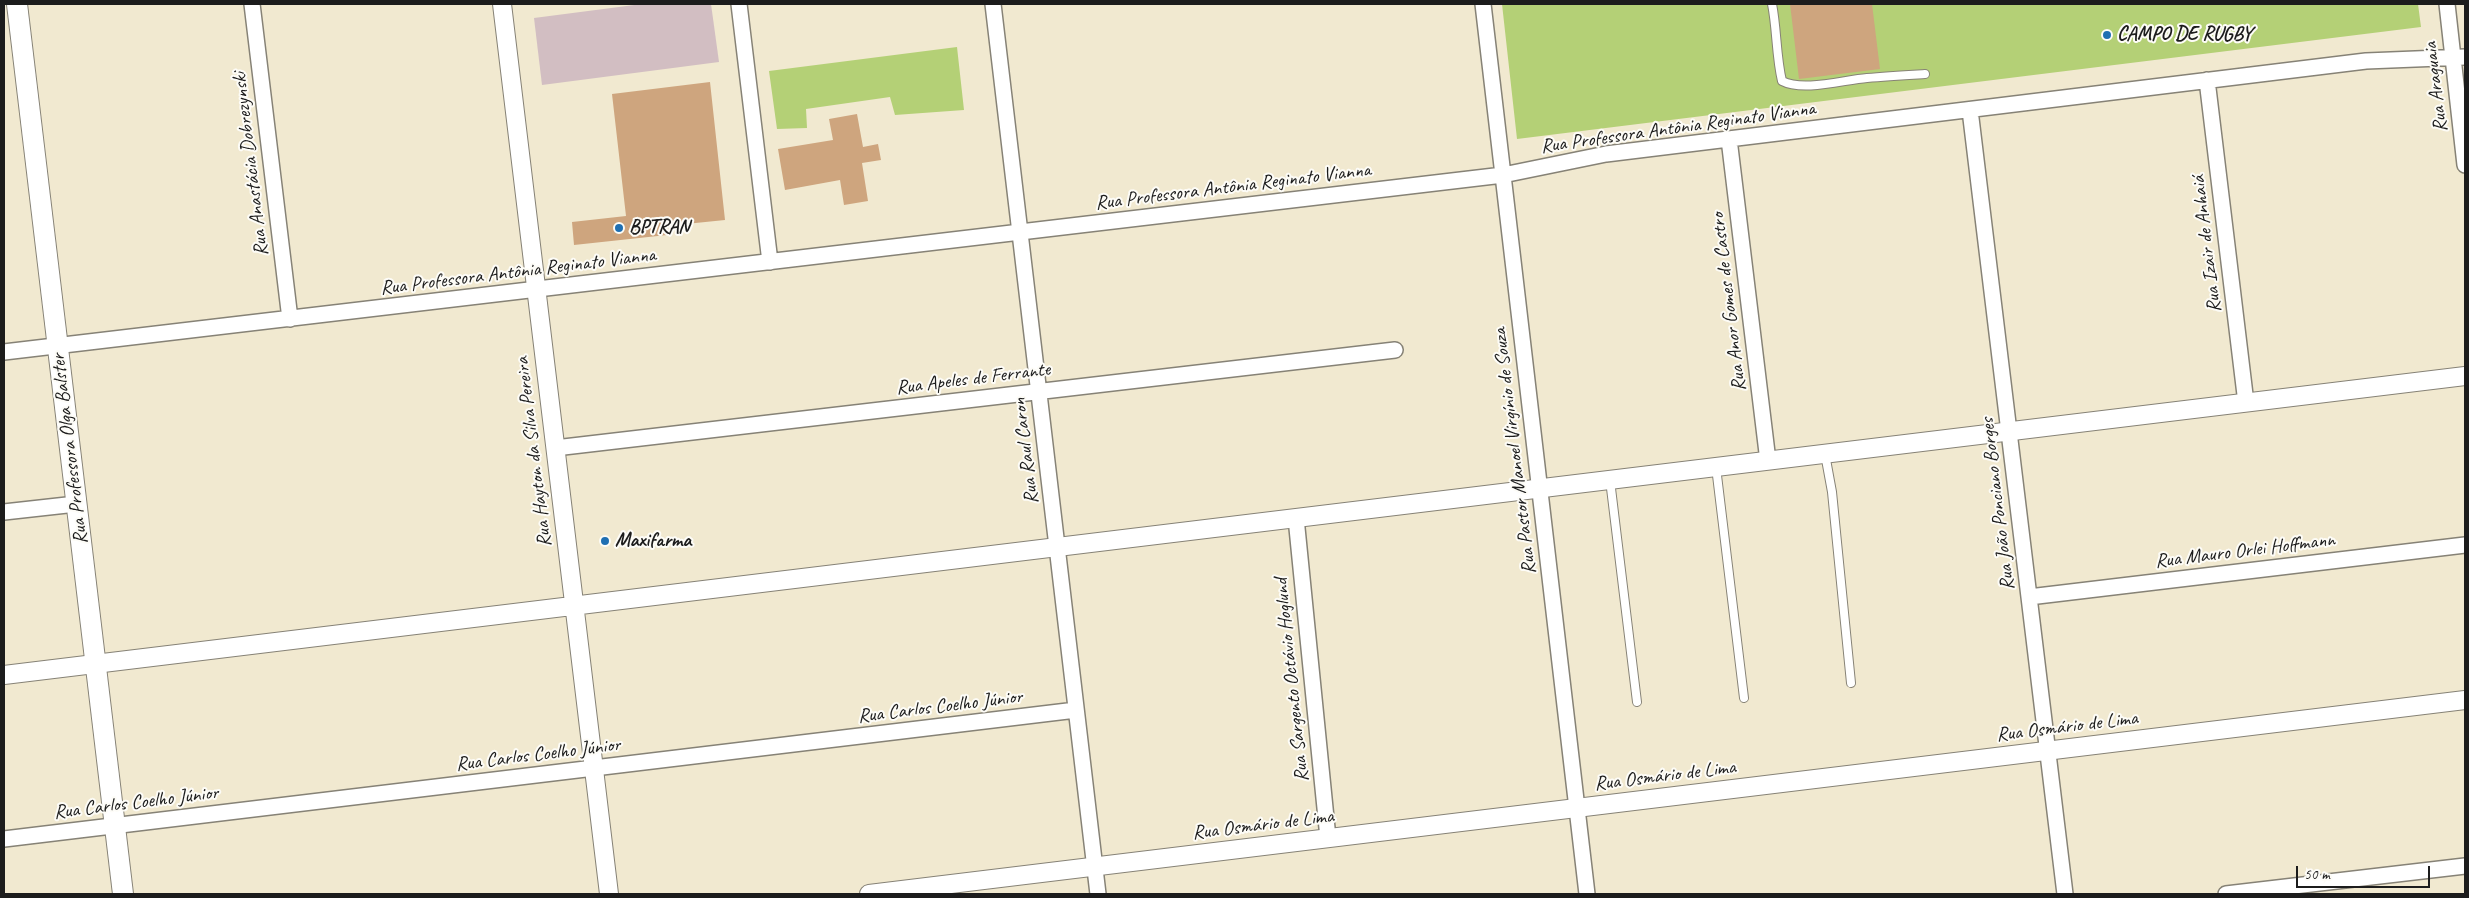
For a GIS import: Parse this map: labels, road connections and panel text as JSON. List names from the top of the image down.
{
  "streets": {
    "main road": ["Rua Professora Olga Balster"],
    "street": [
      "Rua Araguaia",
      "Rua Professora Antônia Reginato Vianna",
      "Rua Anastácia Dobrezynski",
      "Rua Izair de Anhaiá",
      "Rua Anor Gomes de Castro",
      "Rua Apeles de Ferrante",
      "Rua Raul Caron",
      "Rua Pastor Manoel Virgínio de Souza",
      "Rua Hayton da Silva Pereira",
      "Rua João Ponciano Borges",
      "Rua Mauro Orlei Hoffmann",
      "Rua Sargento Octávio Hoglund",
      "Rua Carlos Coelho Júnior",
      "Rua Osmário de Lima"
    ]
  },
  "crossings": [
    ["Rua Araguaia", "Rua Professora Antônia Reginato Vianna"],
    ["Rua Professora Antônia Reginato Vianna", "Rua Anastácia Dobrezynski"],
    ["Rua Professora Antônia Reginato Vianna", "Rua Izair de Anhaiá"],
    ["Rua Professora Antônia Reginato Vianna", "Rua Anor Gomes de Castro"],
    ["Rua Professora Antônia Reginato Vianna", "Rua Professora Olga Balster"],
    ["Rua Professora Antônia Reginato Vianna", "Rua Raul Caron"],
    ["Rua Professora Antônia Reginato Vianna", "Rua Pastor Manoel Virgínio de Souza"],
    ["Rua Professora Antônia Reginato Vianna", "Rua Hayton da Silva Pereira"],
    ["Rua Professora Antônia Reginato Vianna", "Rua João Ponciano Borges"],
    ["Rua Apeles de Ferrante", "Rua Raul Caron"],
    ["Rua Apeles de Ferrante", "Rua Hayton da Silva Pereira"],
    ["Rua Professora Olga Balster", "Rua Carlos Coelho Júnior"],
    ["Rua Raul Caron", "Rua Carlos Coelho Júnior"],
    ["Rua Raul Caron", "Rua Osmário de Lima"],
    ["Rua Pastor Manoel Virgínio de Souza", "Rua Osmário de Lima"],
    ["Rua Hayton da Silva Pereira", "Rua Carlos Coelho Júnior"],
    ["Rua João Ponciano Borges", "Rua Mauro Orlei Hoffmann"],
    ["Rua João Ponciano Borges", "Rua Osmário de Lima"],
    ["Rua Sargento Octávio Hoglund", "Rua Osmário de Lima"]
  ],
  "places": ["CAMPO DE RUGBY", "BPTRAN", "Maxifarma"],
  "scale_bar": "50 m"
}
